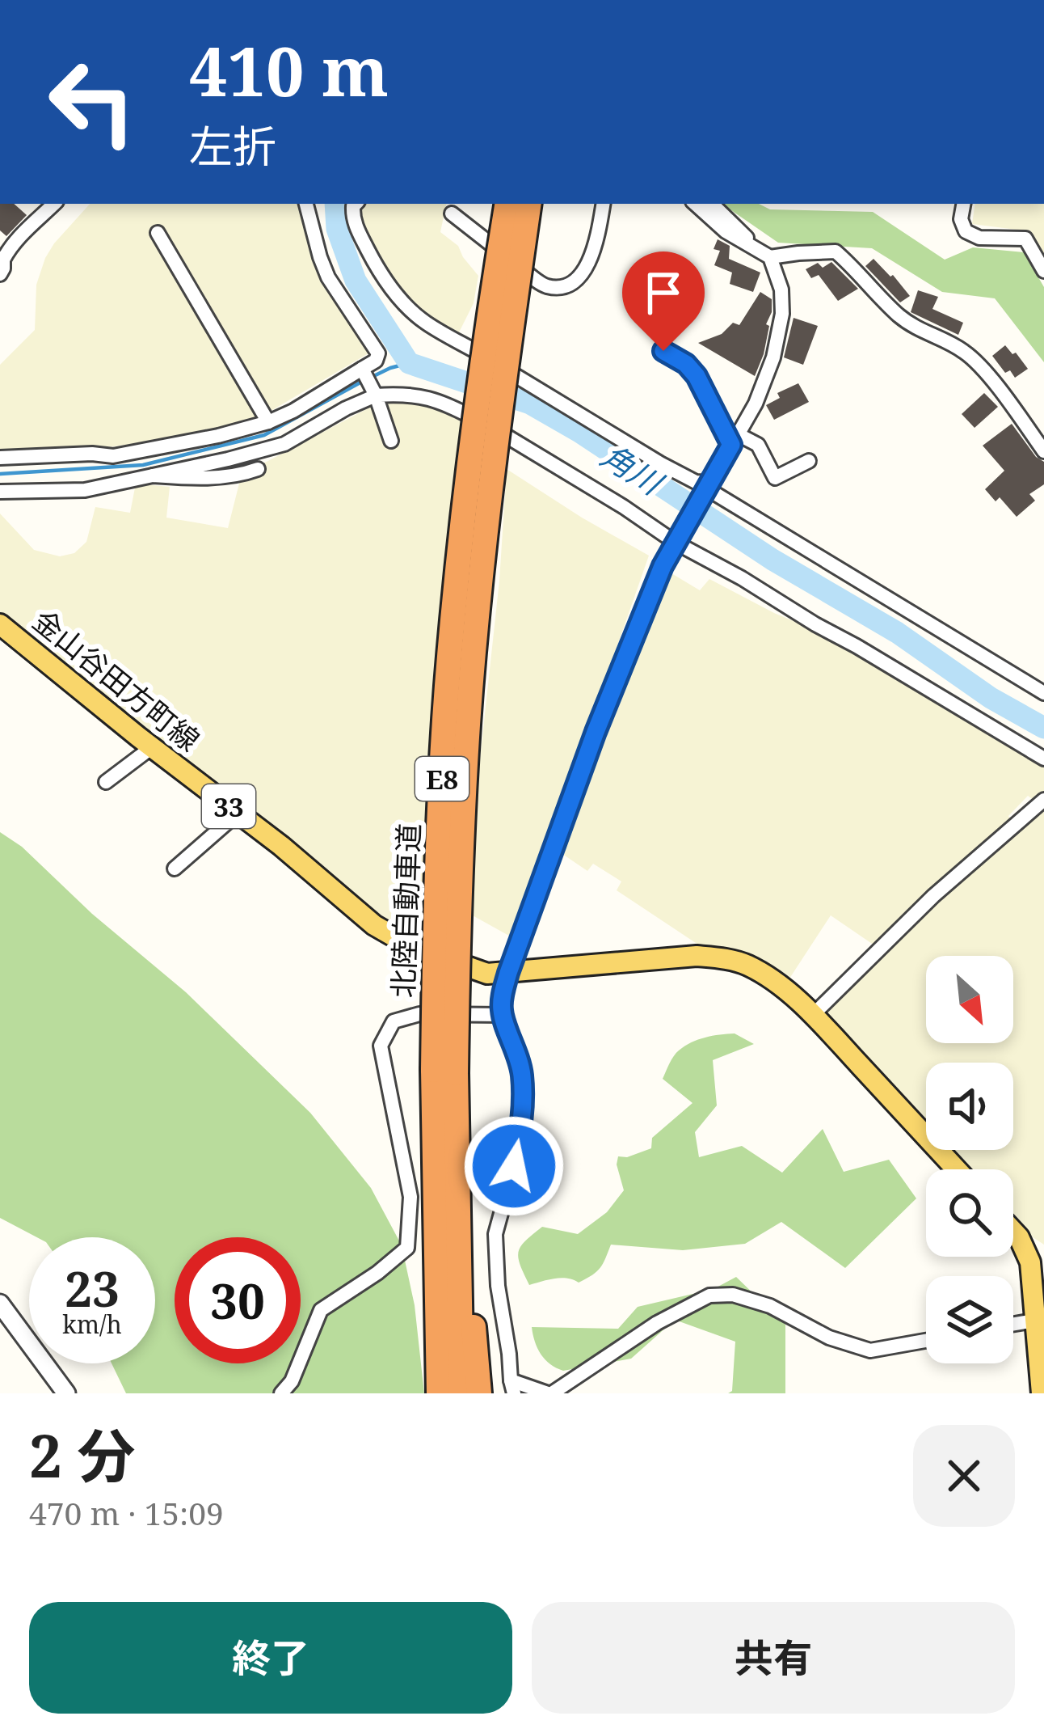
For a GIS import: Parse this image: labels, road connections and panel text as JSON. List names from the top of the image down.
{
  "streets": {
    "highway": ["E8", "北陸自動車道"],
    "main road": ["金山谷田方町線", "33"]
  },
  "water": ["角川"],
  "north": "bottom right",
  "page": {
    "turn": ["410 m", "左折"],
    "speed": "23 km/h",
    "limit": "30",
    "heading": ["2 分", "470 m · 15:09"],
    "buttons": ["終了", "共有"]
  }
}
